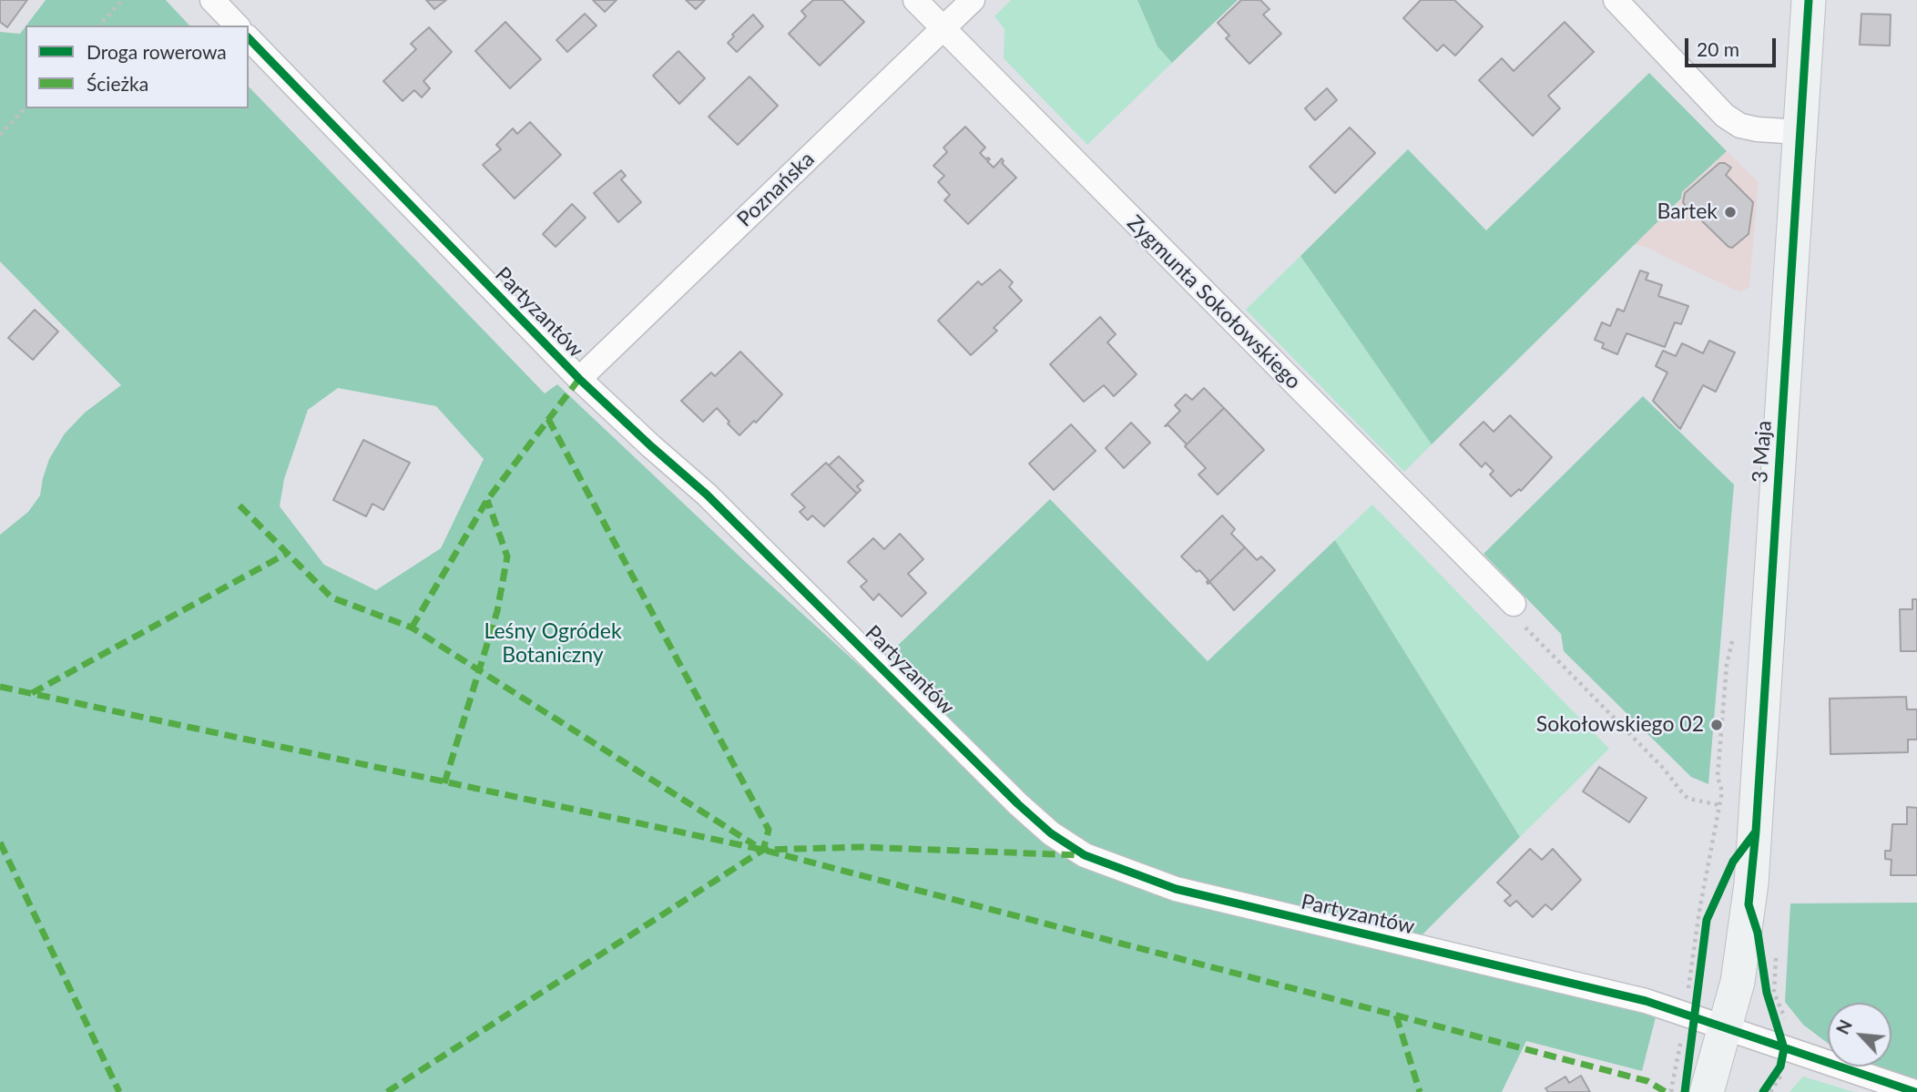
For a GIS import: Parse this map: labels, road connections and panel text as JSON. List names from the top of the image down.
{
  "streets": {
    "street": [
      "Poznańska",
      "Zygmunta Sokołowskiego",
      "Partyzantów",
      "3 Maja"
    ]
  },
  "crossings": [
    ["Poznańska", "Zygmunta Sokołowskiego"],
    ["Poznańska", "Partyzantów"],
    ["Partyzantów", "3 Maja"]
  ],
  "parks": ["Leśny Ogródek Botaniczny"],
  "places": ["Bartek", "Sokołowskiego 02"],
  "legend": ["Droga rowerowa", "Ścieżka"],
  "scale_bar": "20 m",
  "north": "top left"
}
